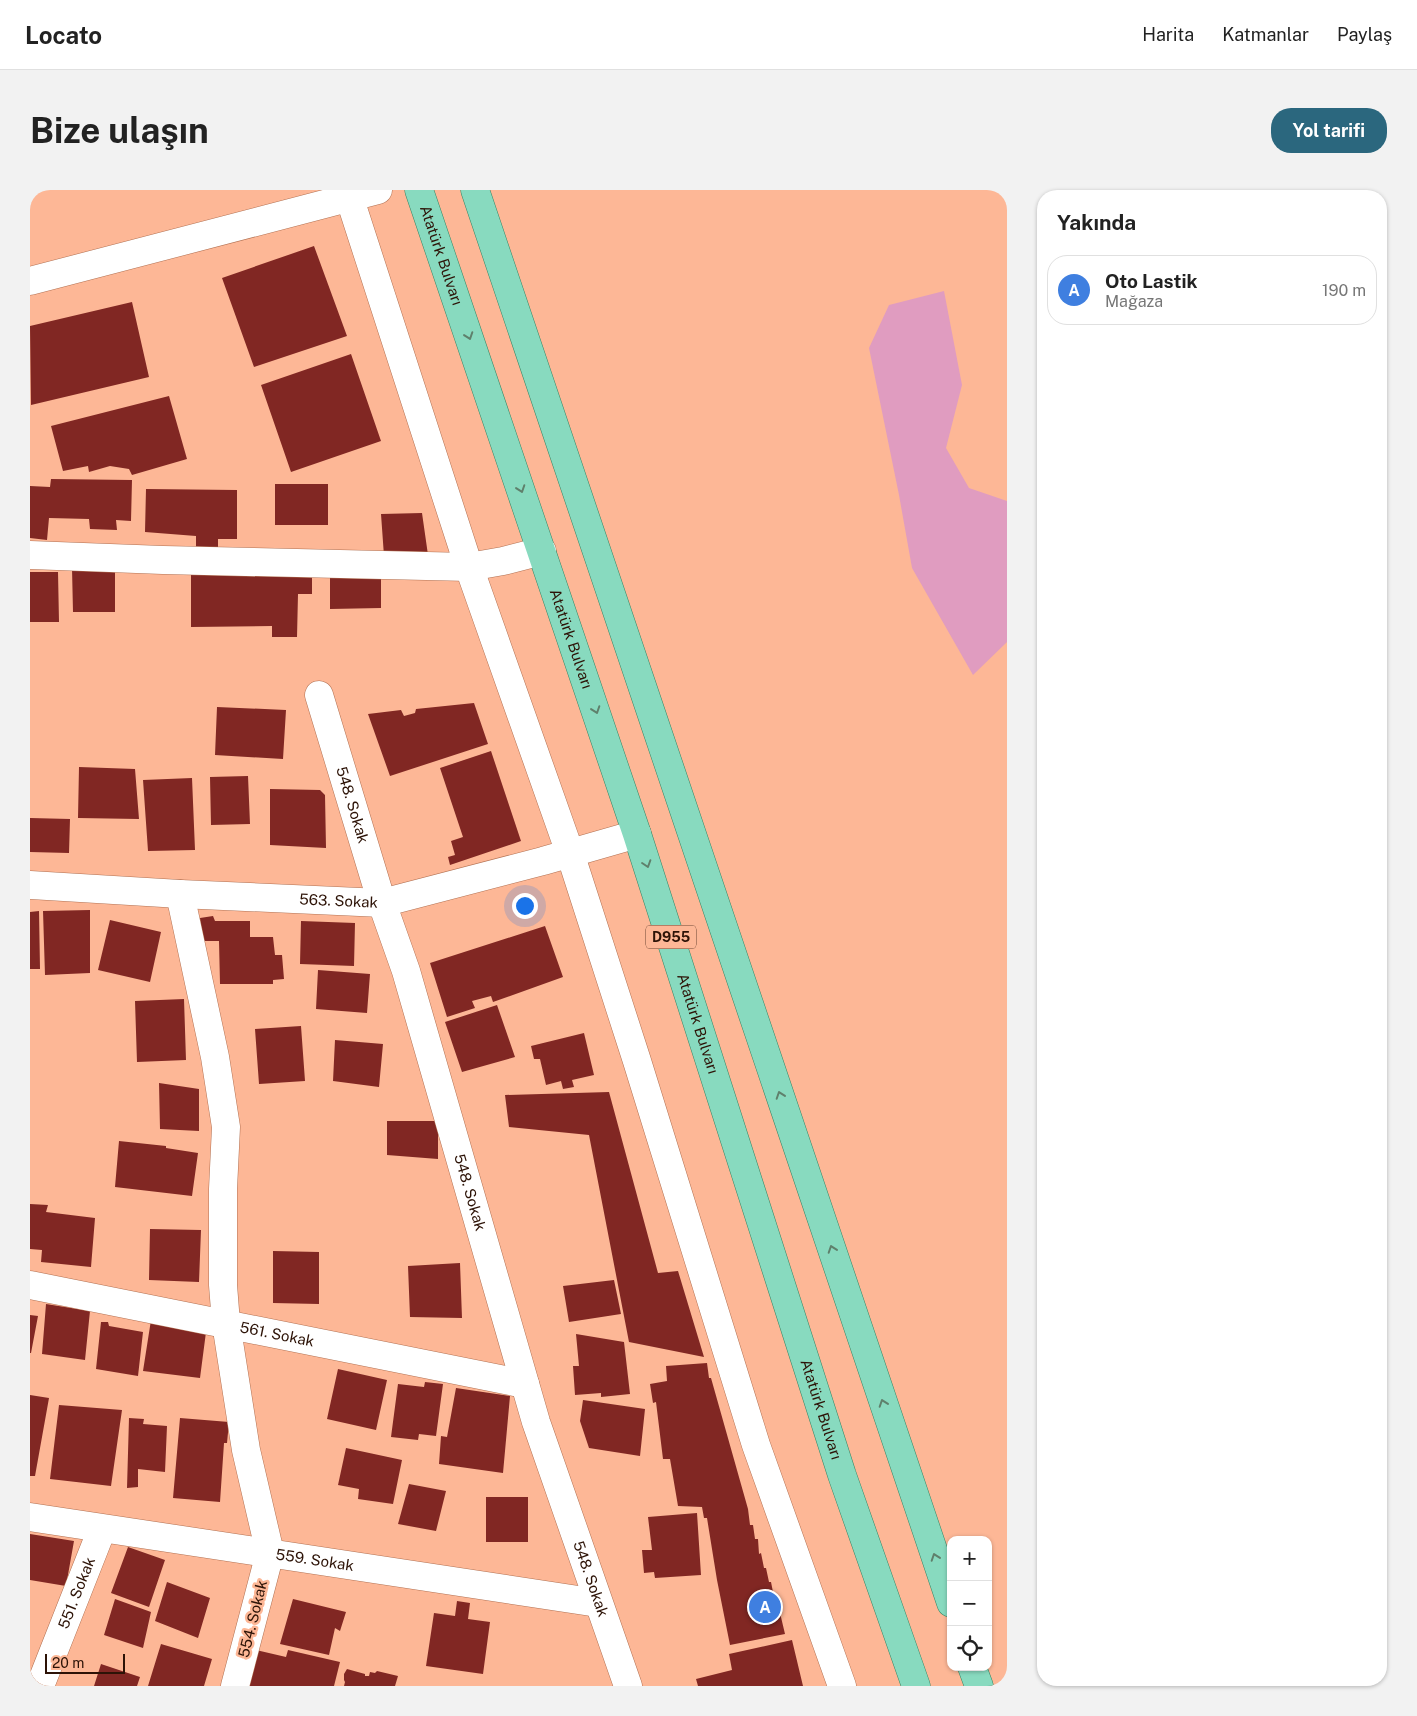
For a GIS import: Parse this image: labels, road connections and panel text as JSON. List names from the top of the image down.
{
  "streets": {
    "main road": ["Atatürk Bulvarı", "D955"],
    "street": [
      "548. Sokak",
      "563. Sokak",
      "561. Sokak",
      "559. Sokak",
      "551. Sokak",
      "554. Sokak"
    ]
  },
  "crossings": [
    ["Atatürk Bulvarı", "563. Sokak"],
    ["548. Sokak", "563. Sokak"],
    ["548. Sokak", "561. Sokak"],
    ["548. Sokak", "559. Sokak"],
    ["559. Sokak", "551. Sokak"],
    ["559. Sokak", "554. Sokak"]
  ],
  "scale_bar": "20 m",
  "page": {
    "header": "Locato",
    "nav": ["Harita", "Katmanlar", "Paylaş"],
    "buttons": "Yol tarifi",
    "title": "Bize ulaşın",
    "heading": "Yakında",
    "list": [
      {
        "mark": "A",
        "name": "Oto Lastik",
        "note": "Mağaza",
        "value": "190 m"
      }
    ],
    "map_buttons": ["+", "−"],
    "pins": "A",
    "scale": "20 m"
  }
}
